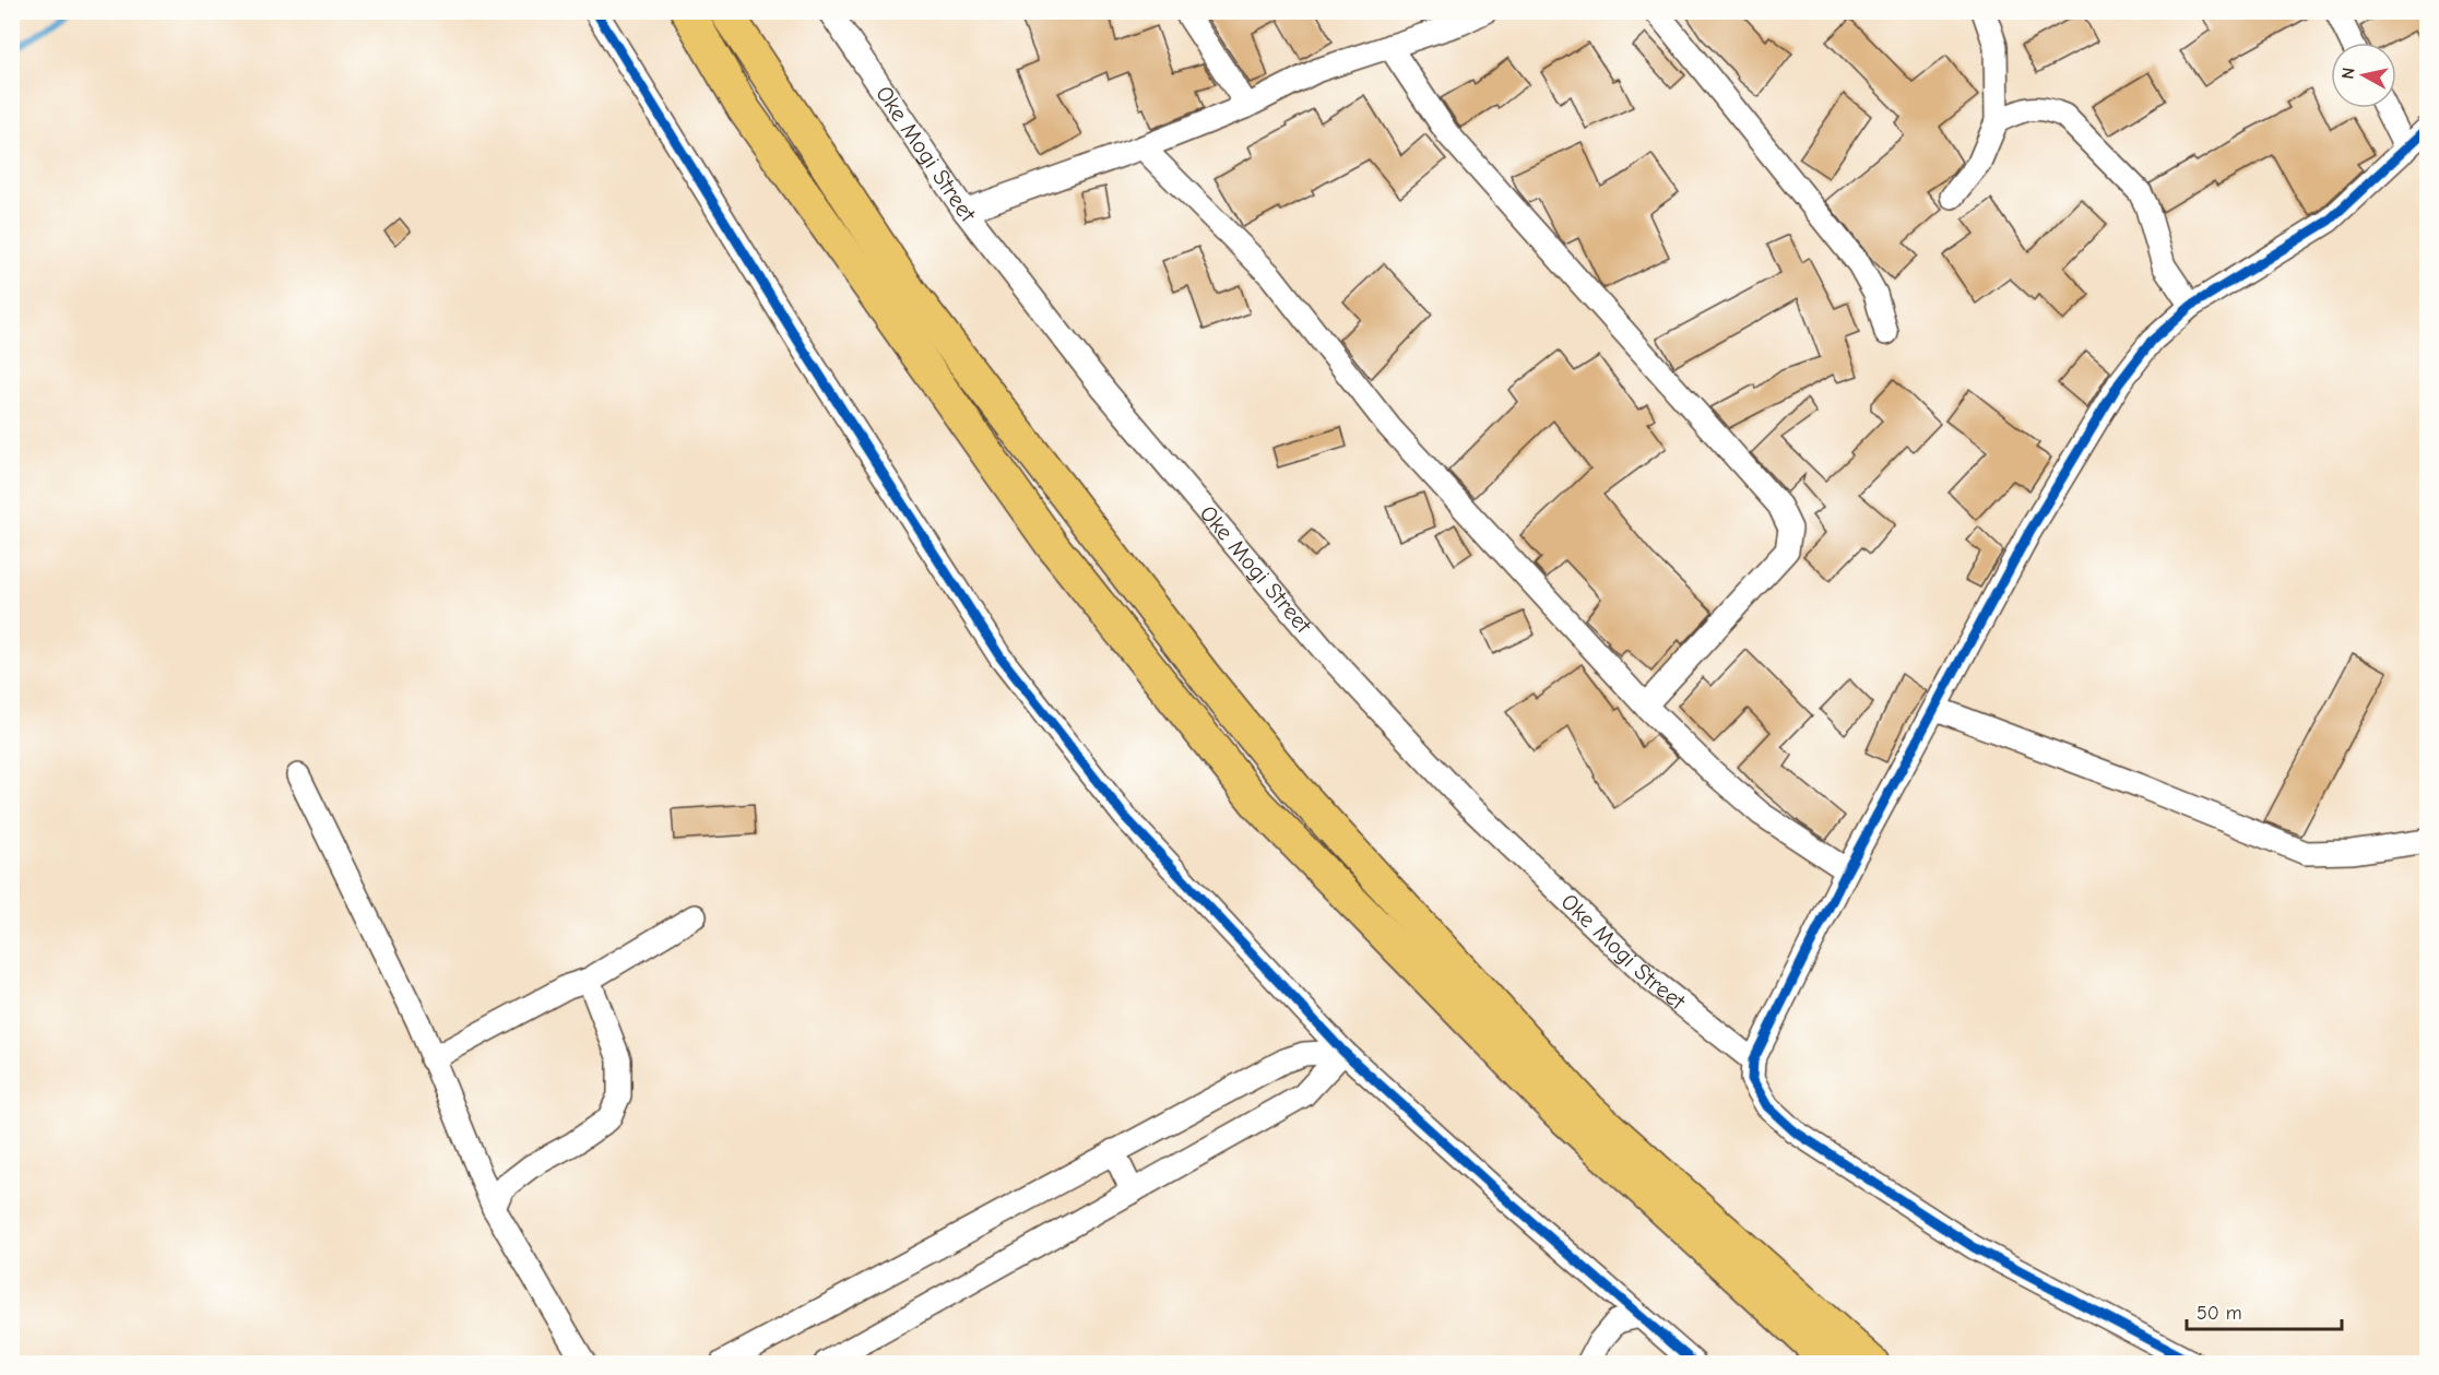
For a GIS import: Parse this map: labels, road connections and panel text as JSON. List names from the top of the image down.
{
  "streets": {
    "street": ["Oke Mogi Street"]
  },
  "scale_bar": "50 m",
  "north": "left"
}
